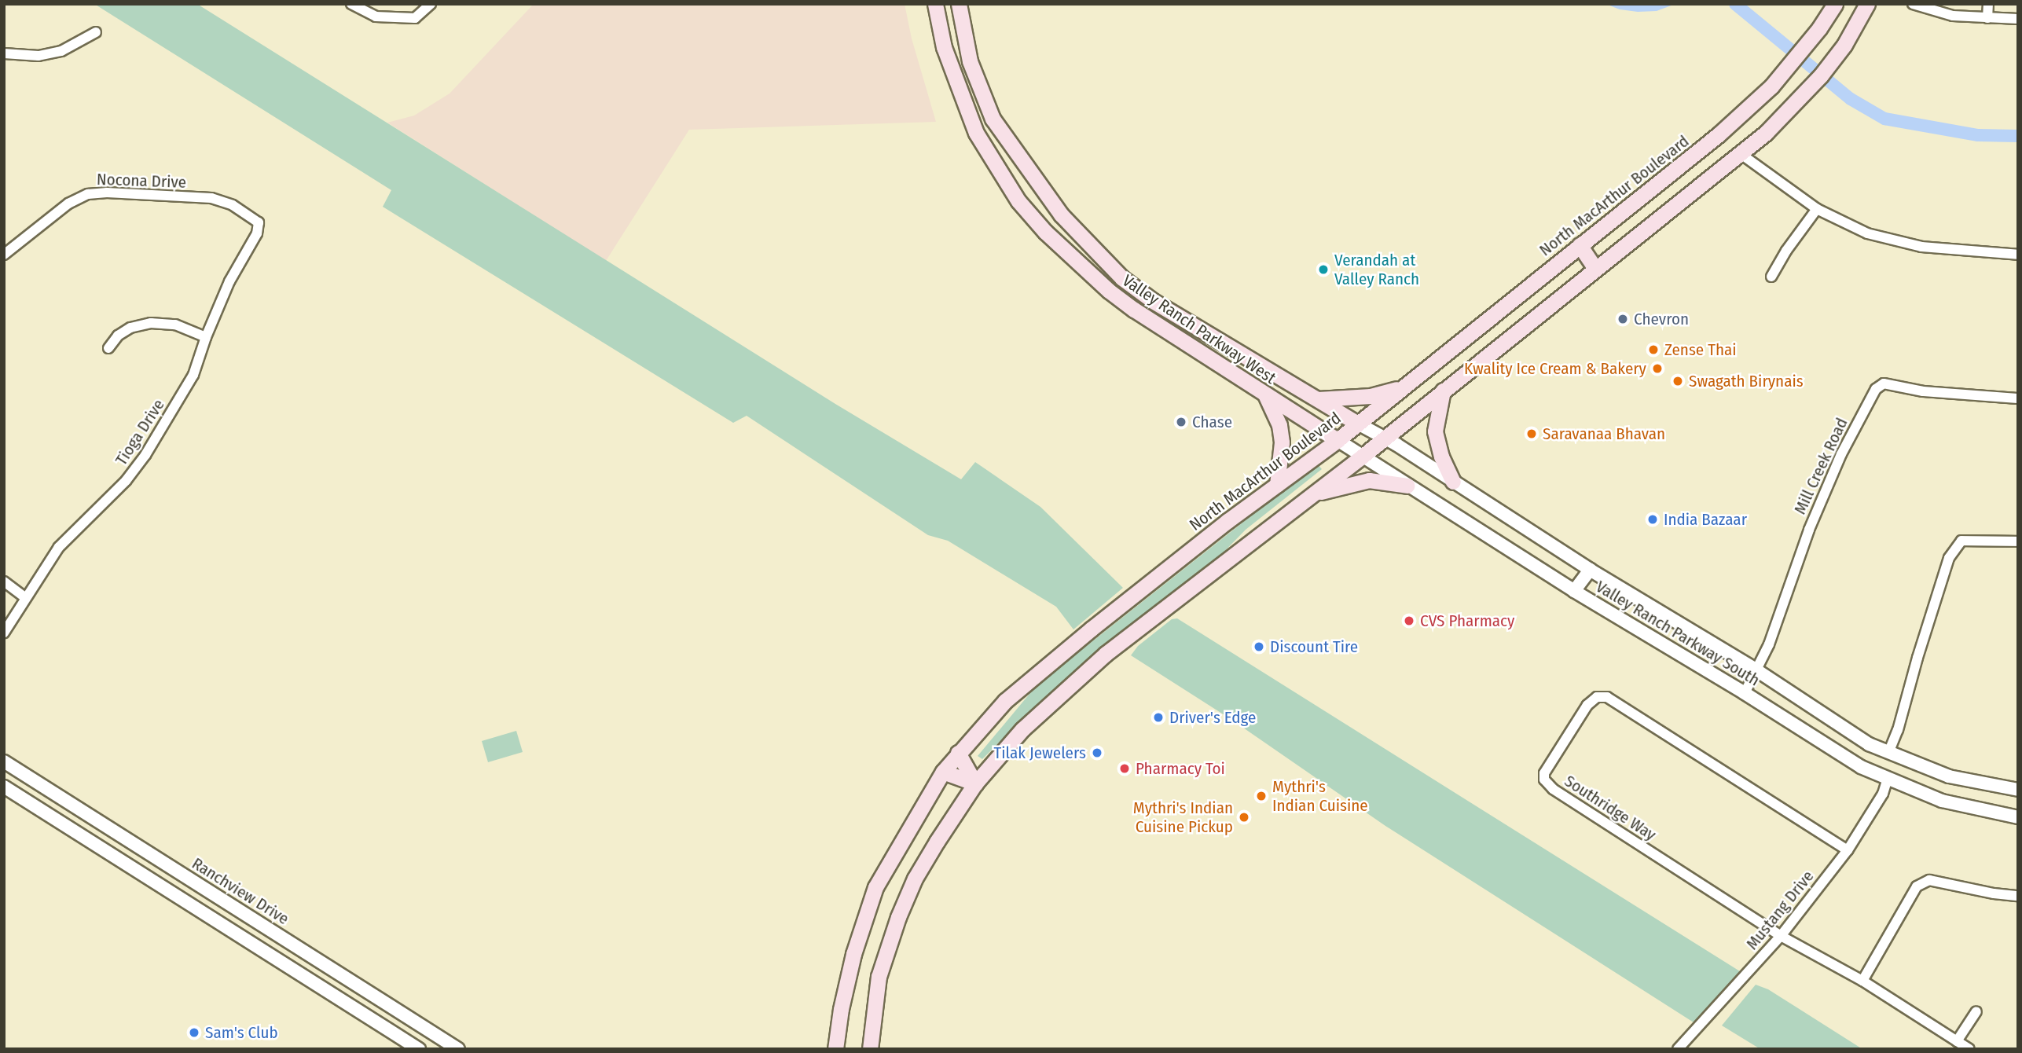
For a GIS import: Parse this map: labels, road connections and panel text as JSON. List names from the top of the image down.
{
  "streets": {
    "main road": ["North MacArthur Boulevard", "Valley Ranch Parkway West"],
    "street": [
      "Nocona Drive",
      "Tioga Drive",
      "Mill Creek Road",
      "Valley Ranch Parkway South",
      "Southridge Way",
      "Ranchview Drive",
      "Mustang Drive"
    ]
  },
  "crossings": [
    ["Nocona Drive", "Tioga Drive"],
    ["North MacArthur Boulevard", "Valley Ranch Parkway West"],
    ["North MacArthur Boulevard", "Valley Ranch Parkway South"],
    ["Valley Ranch Parkway West", "Valley Ranch Parkway South"],
    ["Mill Creek Road", "Valley Ranch Parkway South"],
    ["Valley Ranch Parkway South", "Mustang Drive"],
    ["Southridge Way", "Mustang Drive"]
  ],
  "places": [
    "Verandah at Valley Ranch",
    "Chevron",
    "Zense Thai",
    "Kwality Ice Cream & Bakery",
    "Swagath Birynais",
    "Chase",
    "Saravanaa Bhavan",
    "India Bazaar",
    "CVS Pharmacy",
    "Discount Tire",
    "Driver's Edge",
    "Tilak Jewelers",
    "Pharmacy Toi",
    "Mythri's Indian Cuisine",
    "Mythri's Indian Cuisine Pickup",
    "Sam's Club"
  ]
}
